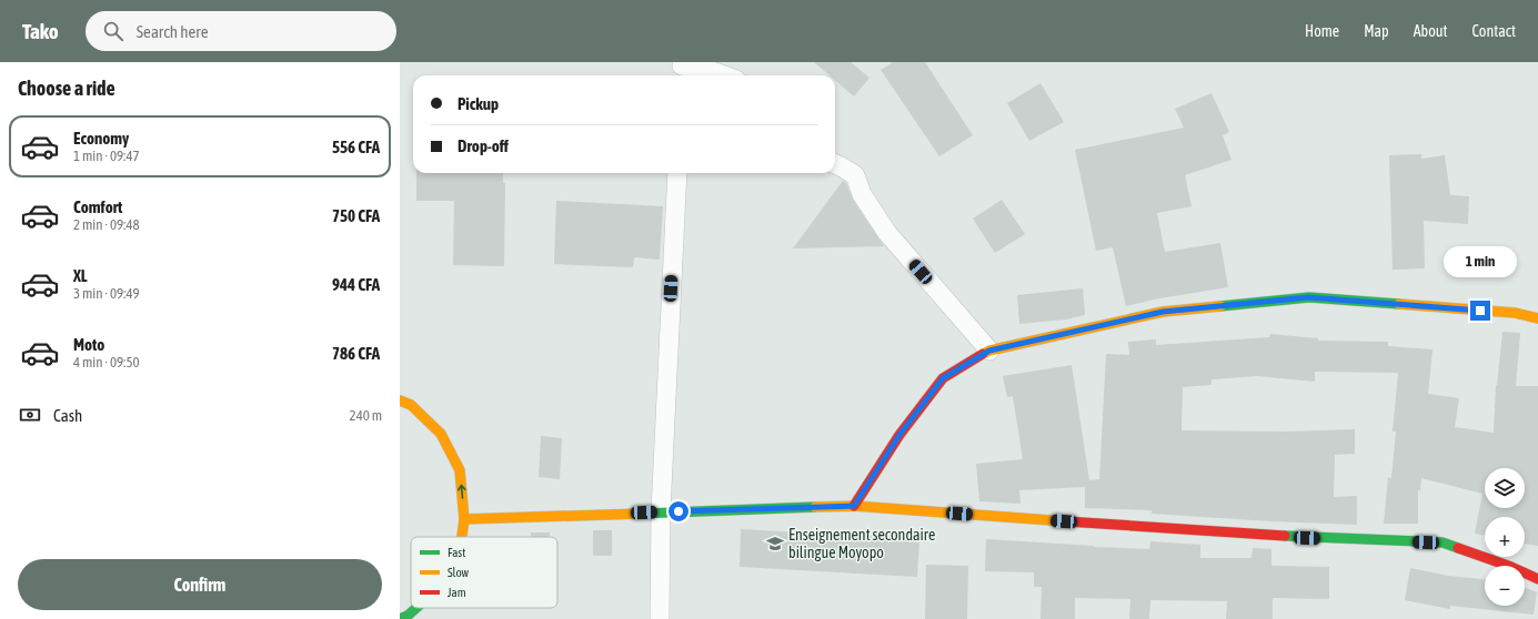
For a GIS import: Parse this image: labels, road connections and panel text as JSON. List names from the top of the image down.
{
  "places": {
    "school or university": ["Enseignement secondaire bilingue Moyopo"]
  },
  "legend": ["Fast", "Slow", "Jam"],
  "page": {
    "header": "Tako",
    "search": "Search here",
    "nav": [
      "Home",
      "Map",
      "About",
      "Contact"
    ],
    "heading": "Choose a ride",
    "banner": ["Pickup", "Drop-off"],
    "list": [
      {
        "name": "Economy",
        "note": "1 min · 09:47",
        "value": "556 CFA"
      },
      {
        "name": "Comfort",
        "note": "2 min · 09:48",
        "value": "750 CFA"
      },
      {
        "name": "XL",
        "note": "3 min · 09:49",
        "value": "944 CFA"
      },
      {
        "name": "Moto",
        "note": "4 min · 09:50",
        "value": "786 CFA"
      }
    ],
    "bubble": "1 min",
    "pay": ["Cash", "240 m"],
    "map_buttons": ["+", "−"],
    "buttons": "Confirm"
  }
}
